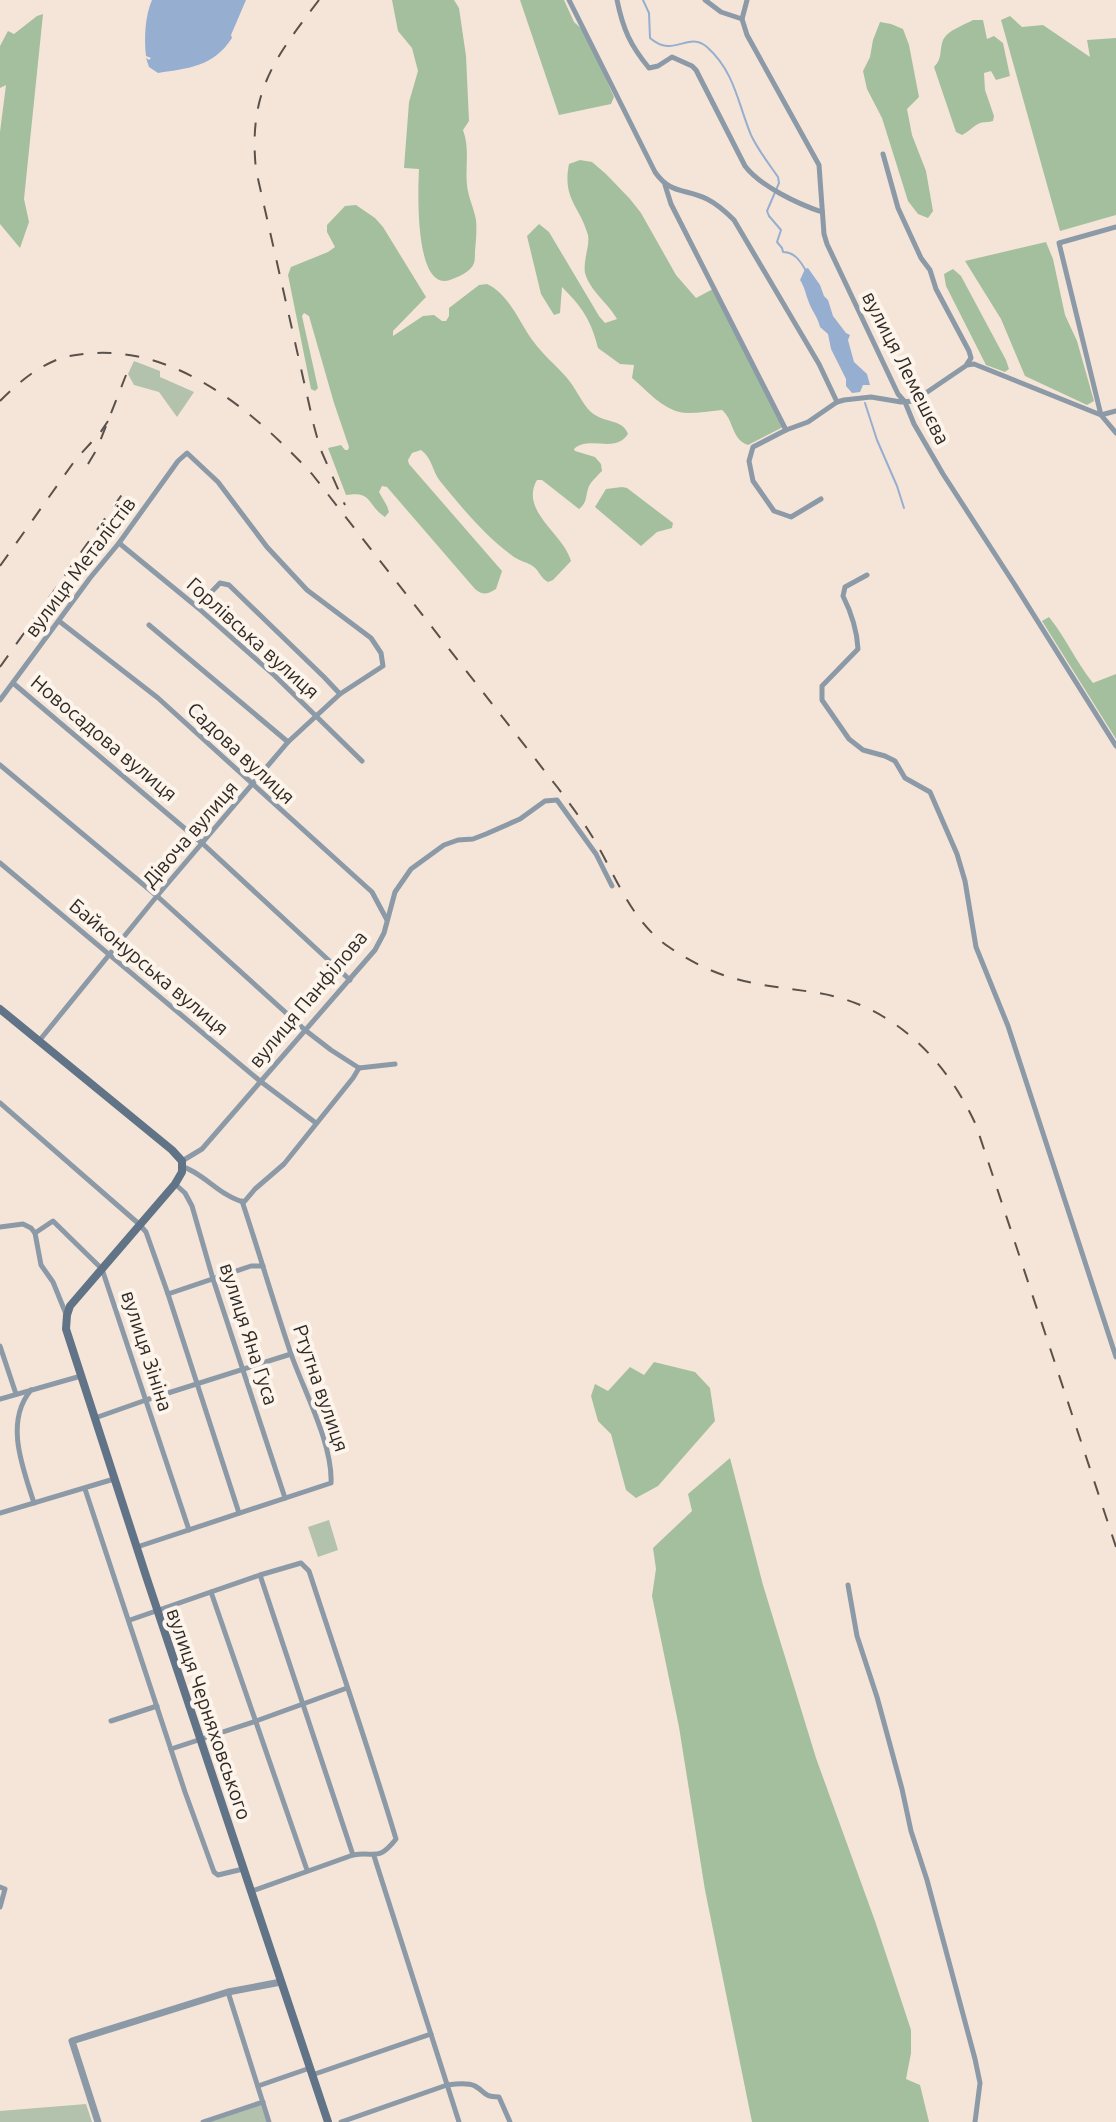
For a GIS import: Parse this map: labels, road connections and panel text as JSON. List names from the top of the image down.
{
  "streets": {
    "main road": ["вулиця Панфілова", "вулиця Черняховського"],
    "street": [
      "вулиця Лемешєва",
      "вулиця Металістів",
      "Горлівська вулиця",
      "Новосадова вулиця",
      "Садова вулиця",
      "Дівоча вулиця",
      "Байконурська вулиця",
      "вулиця Яна Гуса",
      "вулиця Зініна",
      "Ртутна вулиця"
    ]
  },
  "crossings": [
    ["вулиця Металістів", "Горлівська вулиця"],
    ["вулиця Металістів", "Новосадова вулиця"],
    ["вулиця Металістів", "Садова вулиця"],
    ["вулиця Металістів", "Дівоча вулиця"],
    ["Горлівська вулиця", "Дівоча вулиця"],
    ["Новосадова вулиця", "Дівоча вулиця"],
    ["Новосадова вулиця", "вулиця Панфілова"],
    ["Садова вулиця", "Дівоча вулиця"],
    ["Садова вулиця", "вулиця Панфілова"],
    ["Дівоча вулиця", "Байконурська вулиця"],
    ["Байконурська вулиця", "вулиця Панфілова"],
    ["вулиця Панфілова", "вулиця Яна Гуса"],
    ["вулиця Панфілова", "вулиця Зініна"],
    ["вулиця Панфілова", "вулиця Черняховського"],
    ["вулиця Яна Гуса", "Ртутна вулиця"],
    ["вулиця Зініна", "Ртутна вулиця"],
    ["Ртутна вулиця", "вулиця Черняховського"]
  ]
}
